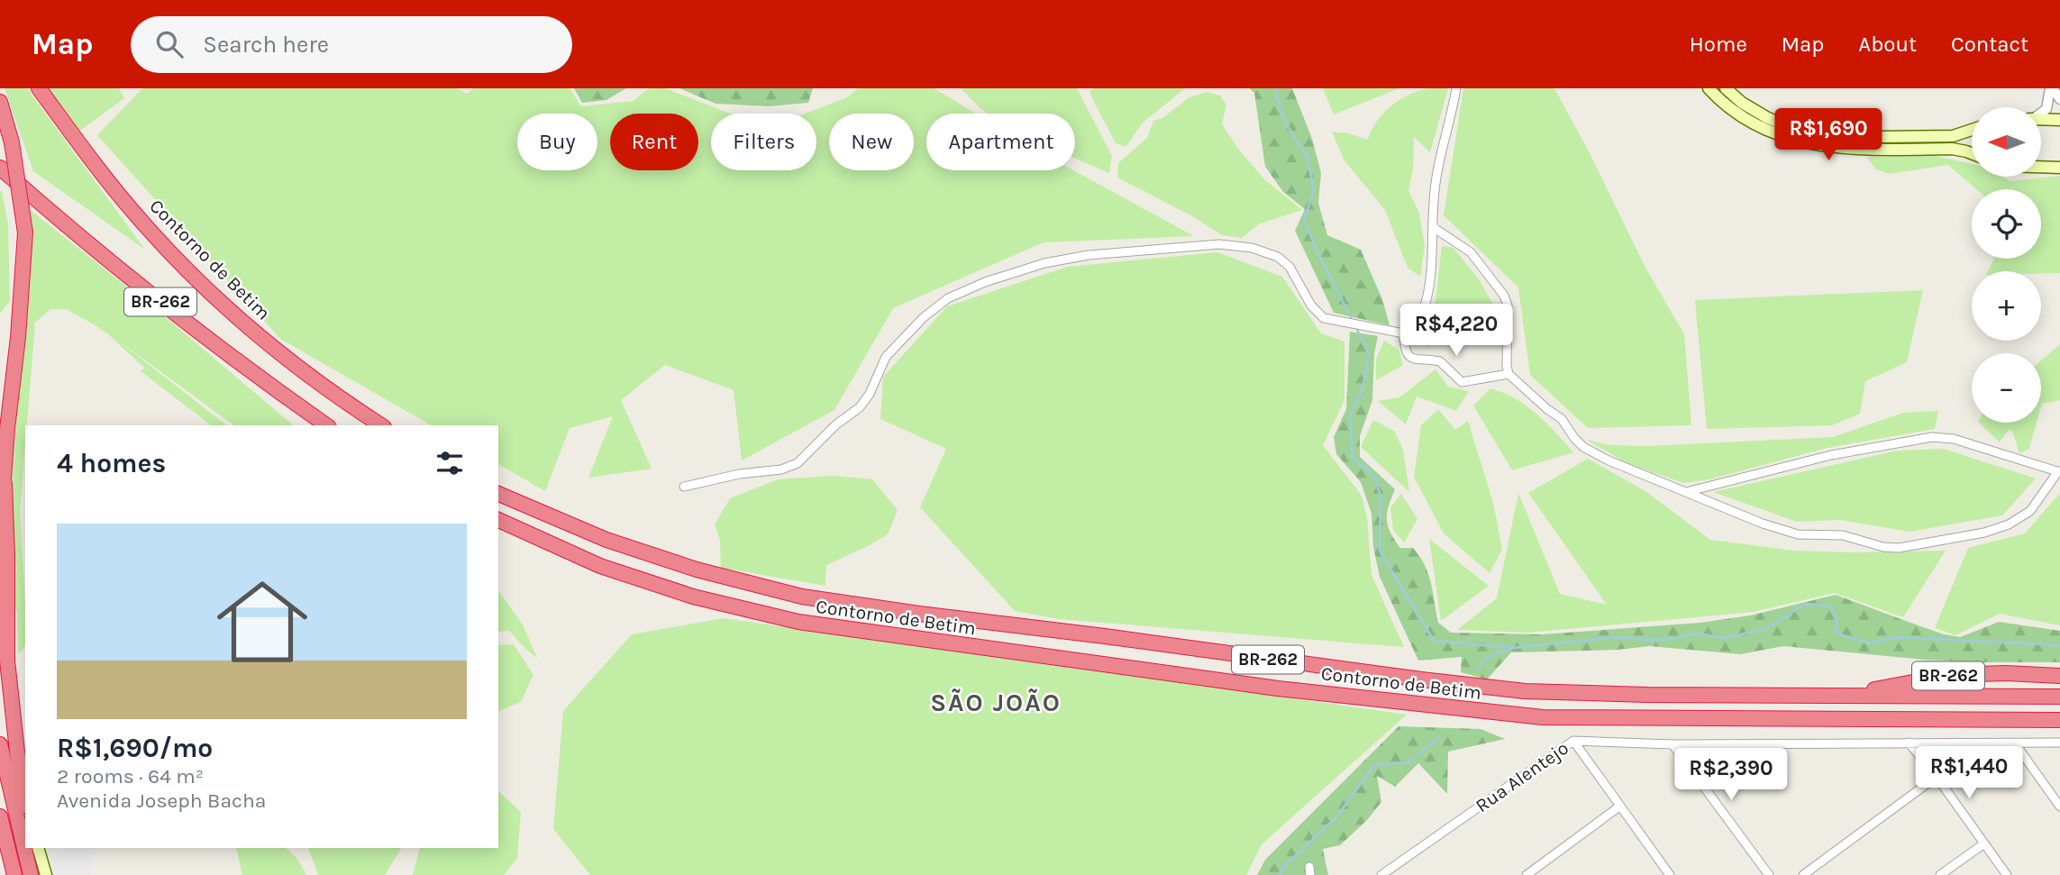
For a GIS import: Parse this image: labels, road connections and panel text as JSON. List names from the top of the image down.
{
  "streets": {
    "highway": ["Contorno de Betim", "BR-262"],
    "street": ["Rua Alentejo"]
  },
  "crossings": [
    ["Contorno de Betim", "BR-262"]
  ],
  "districts": ["SÃO JOÃO"],
  "north": "left",
  "page": {
    "header": "Map",
    "search": "Search here",
    "nav": [
      "Home",
      "Map",
      "About",
      "Contact"
    ],
    "map_buttons": ["+", "−"],
    "price": [
      "R$1,690",
      "R$4,220",
      "R$1,440",
      "R$2,390"
    ],
    "chip": [
      "Buy",
      "Rent",
      "Filters",
      "New",
      "Apartment"
    ],
    "heading": "4 homes",
    "list": [
      {
        "name": "R$1,690/mo",
        "note": "2 rooms · 64 m² · Avenida Joseph Bacha"
      }
    ]
  }
}
